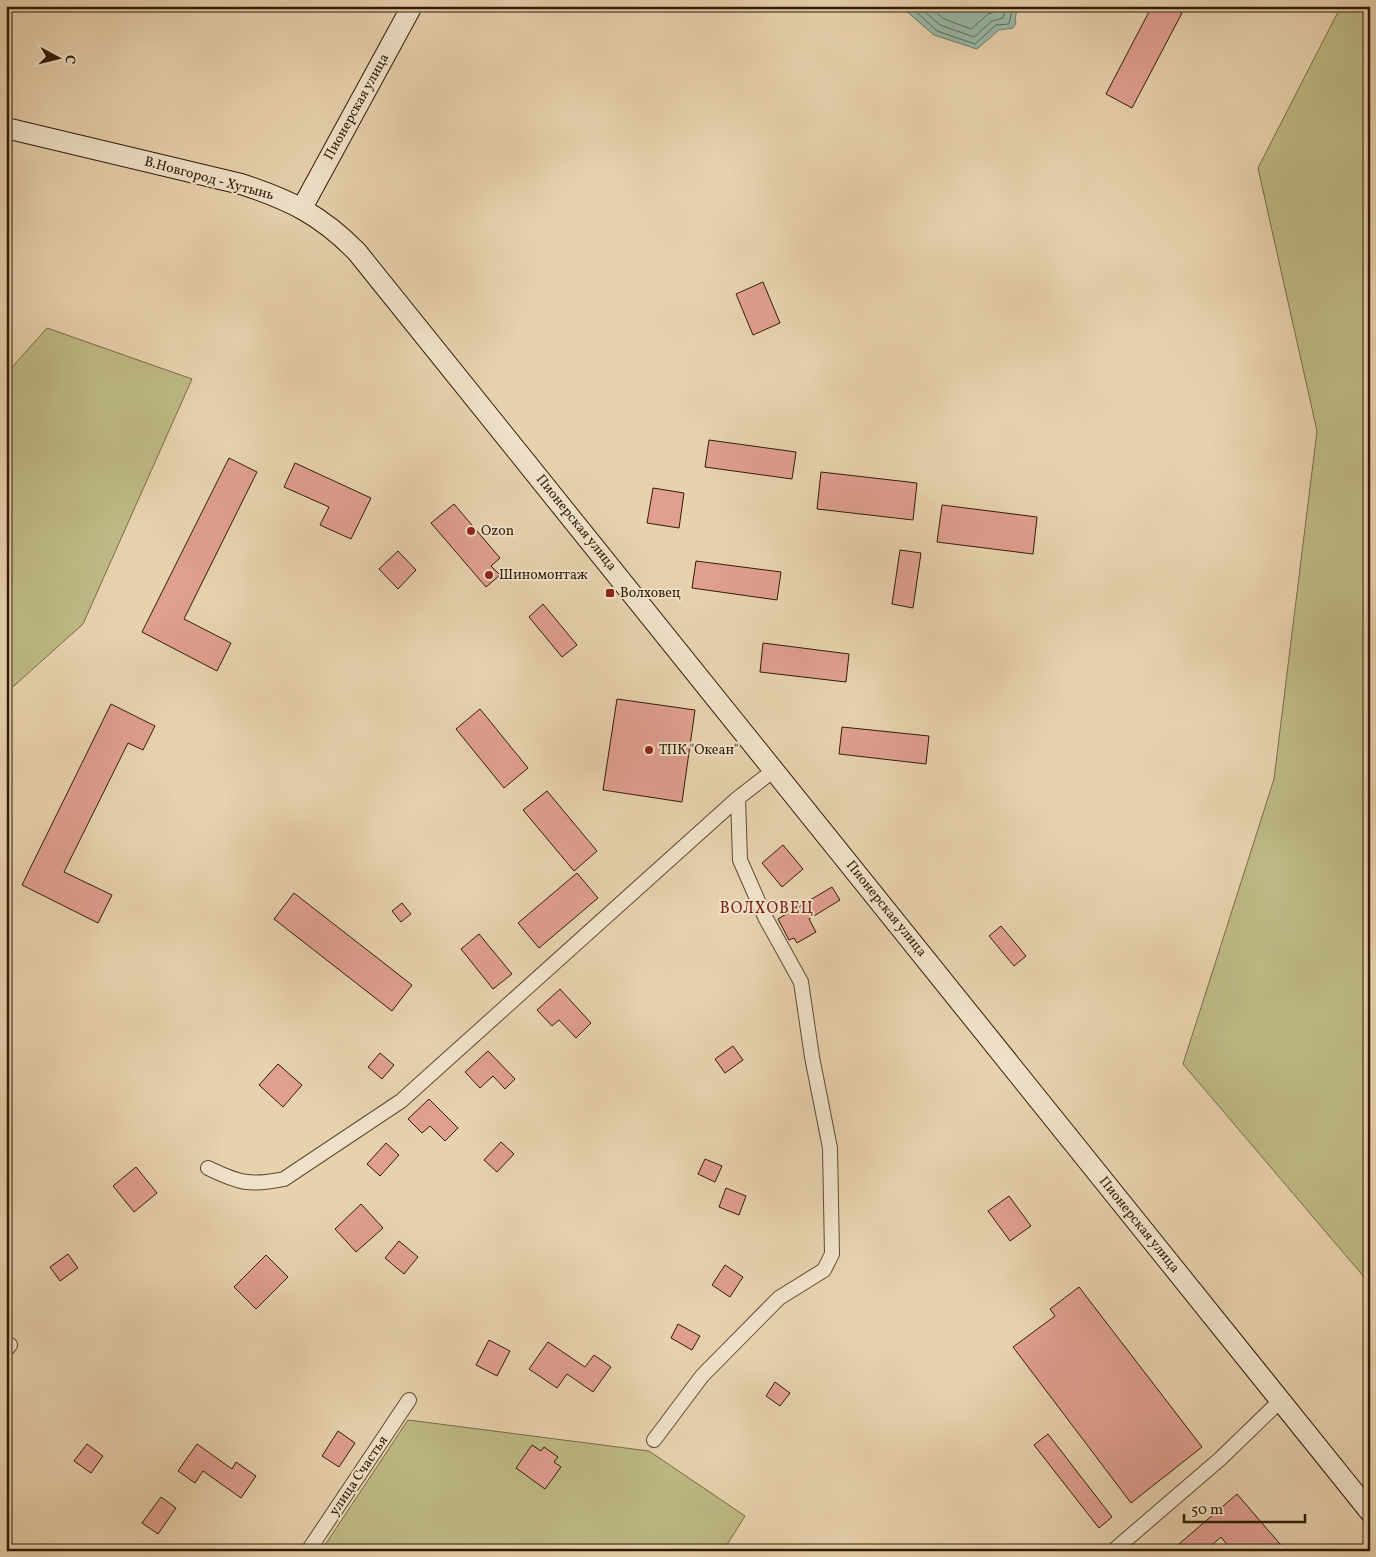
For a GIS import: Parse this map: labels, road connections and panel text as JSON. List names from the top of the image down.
{
  "streets": {
    "street": ["Пионерская улица", "В.Новгород - Хутынь", "улица Счастья"]
  },
  "crossings": [
    ["Пионерская улица", "В.Новгород - Хутынь"]
  ],
  "districts": ["ВОЛХОВЕЦ"],
  "places": {
    "other": ["Ozon", "Шиномонтаж", "ТПК \"Океан\""],
    "transit": ["Волховец"]
  },
  "scale_bar": "50 m",
  "north": "right"
}
